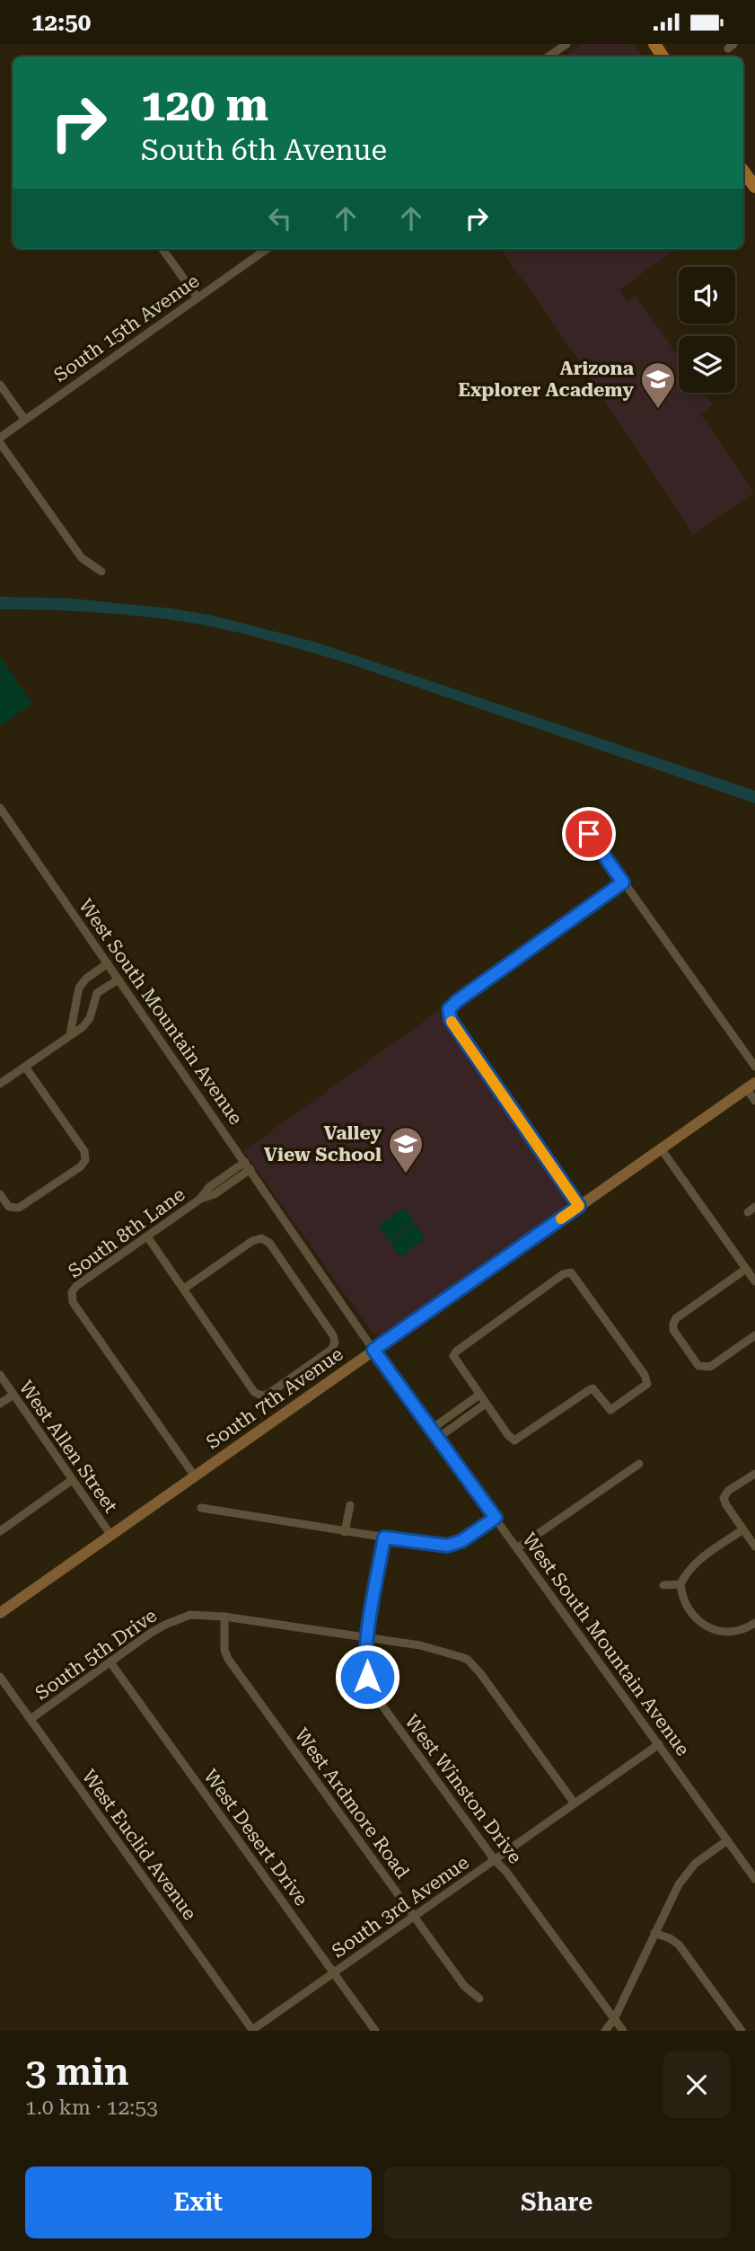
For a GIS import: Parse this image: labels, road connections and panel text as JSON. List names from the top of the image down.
{
  "streets": {
    "street": [
      "South 15th Avenue",
      "West South Mountain Avenue",
      "South 8th Lane",
      "South 7th Avenue",
      "West Allen Street",
      "South 5th Drive",
      "West Winston Drive",
      "West Ardmore Road",
      "West Desert Drive",
      "West Euclid Avenue",
      "South 3rd Avenue"
    ]
  },
  "crossings": [
    ["West South Mountain Avenue", "South 8th Lane"],
    ["West South Mountain Avenue", "South 7th Avenue"],
    ["West South Mountain Avenue", "South 3rd Avenue"],
    ["South 8th Lane", "South 7th Avenue"],
    ["South 7th Avenue", "West Allen Street"],
    ["South 5th Drive", "West Winston Drive"],
    ["South 5th Drive", "West Ardmore Road"],
    ["South 5th Drive", "West Desert Drive"],
    ["South 5th Drive", "West Euclid Avenue"],
    ["South 5th Drive", "South 3rd Avenue"],
    ["West Winston Drive", "South 3rd Avenue"],
    ["West Ardmore Road", "South 3rd Avenue"],
    ["West Desert Drive", "South 3rd Avenue"],
    ["West Euclid Avenue", "South 3rd Avenue"]
  ],
  "places": {
    "school or university": ["Arizona Explorer Academy", "Valley View School"]
  },
  "page": {
    "status": "12:50",
    "turn": ["120 m", "South 6th Avenue"],
    "heading": ["3 min", "1.0 km · 12:53"],
    "buttons": ["Exit", "Share"]
  }
}
